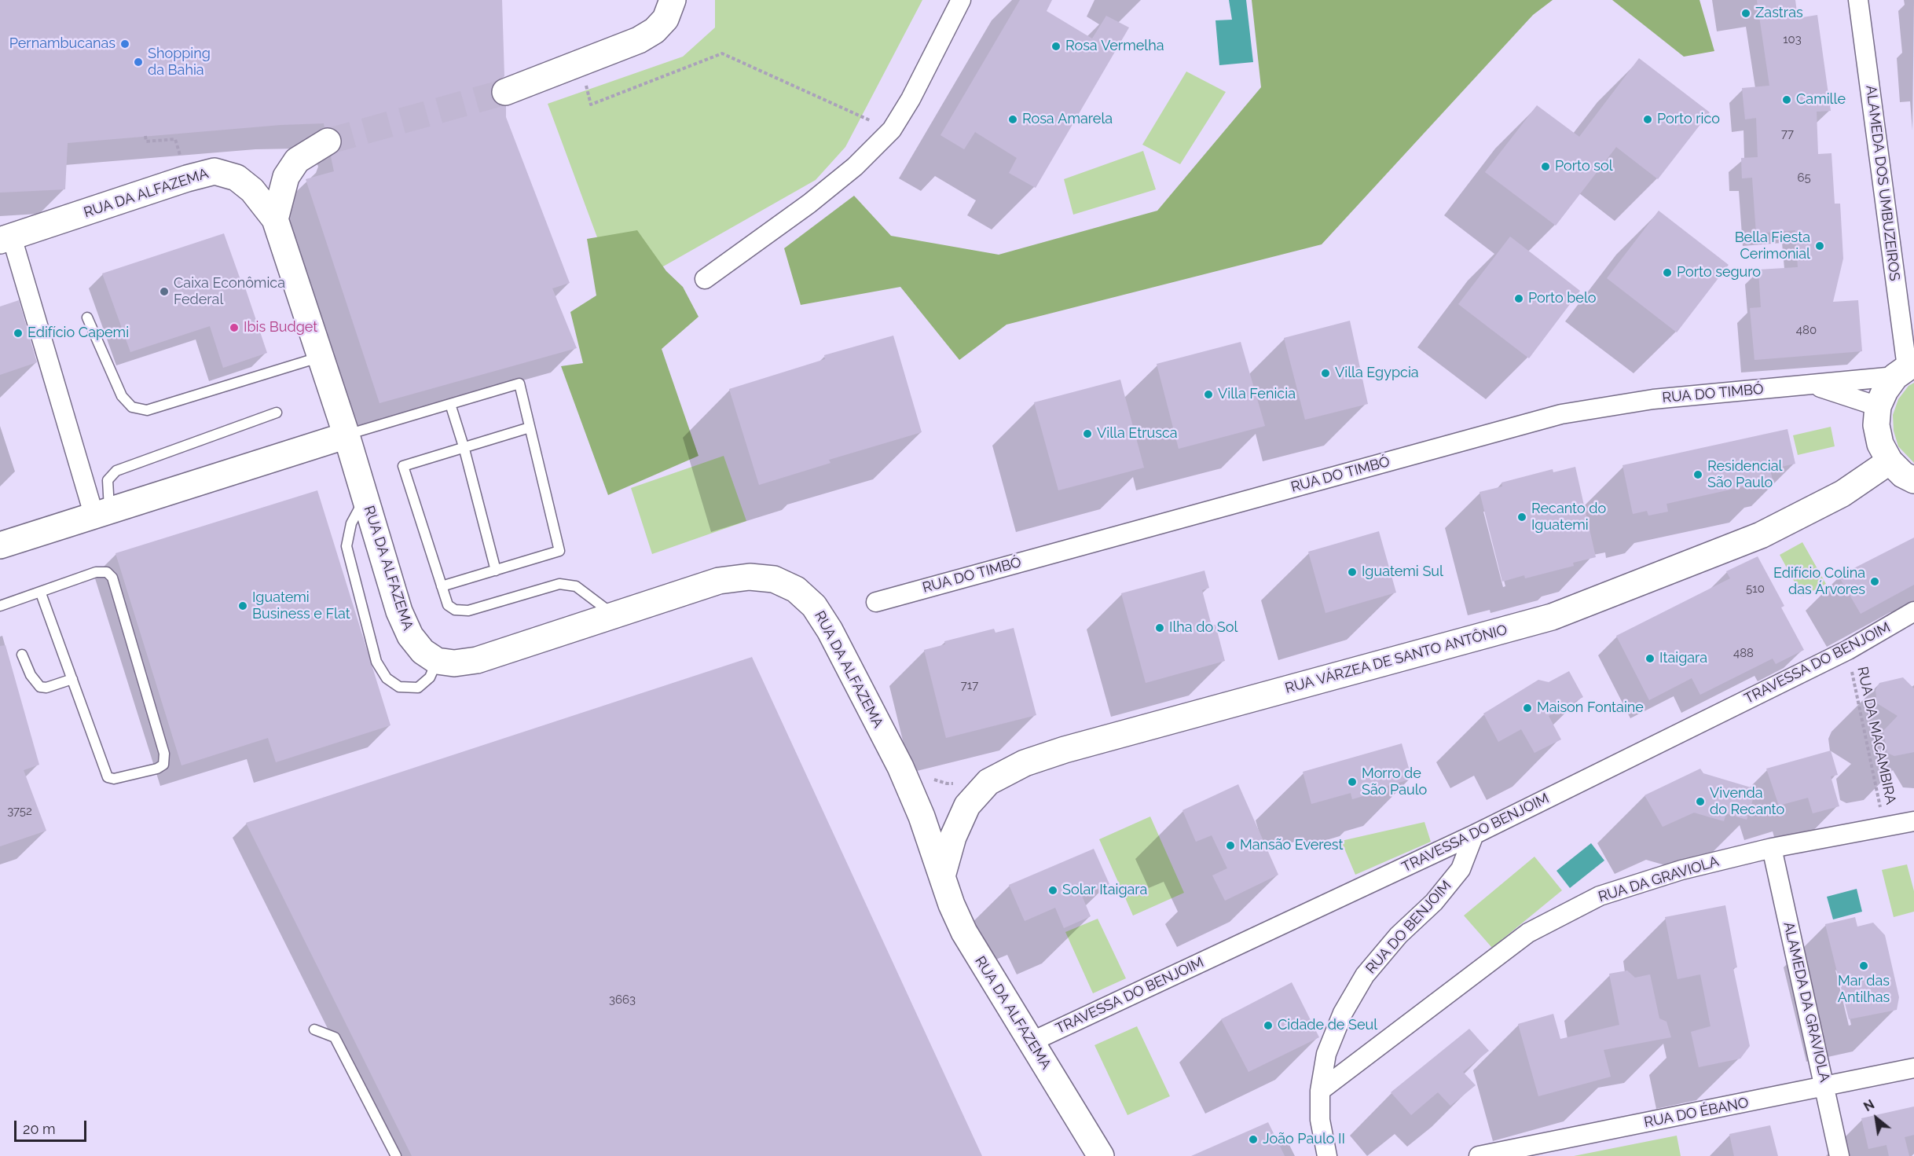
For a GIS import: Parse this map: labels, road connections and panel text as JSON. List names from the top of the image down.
{
  "streets": {
    "street": [
      "ALAMEDA DOS UMBUZEIROS",
      "RUA DA ALFAZEMA",
      "RUA DO TIMBÓ",
      "RUA VÁRZEA DE SANTO ANTÔNIO",
      "TRAVESSA DO BENJOIM",
      "RUA DA GRAVIOLA",
      "RUA DO BENJOIM",
      "ALAMEDA DA GRAVIOLA",
      "RUA DO ÉBANO"
    ],
    "path": ["RUA DA MACAMBIRA"]
  },
  "crossings": [
    ["ALAMEDA DOS UMBUZEIROS", "RUA DO TIMBÓ"],
    ["RUA DA ALFAZEMA", "RUA VÁRZEA DE SANTO ANTÔNIO"],
    ["RUA DA ALFAZEMA", "TRAVESSA DO BENJOIM"],
    ["TRAVESSA DO BENJOIM", "RUA DA MACAMBIRA"],
    ["TRAVESSA DO BENJOIM", "RUA DO BENJOIM"],
    ["RUA DA MACAMBIRA", "RUA DA GRAVIOLA"],
    ["RUA DA GRAVIOLA", "RUA DO BENJOIM"],
    ["RUA DA GRAVIOLA", "ALAMEDA DA GRAVIOLA"],
    ["ALAMEDA DA GRAVIOLA", "RUA DO ÉBANO"]
  ],
  "places": [
    "Zastras",
    "Pernambucanas",
    "Rosa Vermelha",
    "Shopping da Bahia",
    "Camille",
    "Rosa Amarela",
    "Porto rico",
    "Porto sol",
    "Bella Fiesta Cerimonial",
    "Porto seguro",
    "Caixa Econômica Federal",
    "Porto belo",
    "Ibis Budget",
    "Edifício Capemi",
    "Villa Egypcia",
    "Villa Fenicia",
    "Villa Etrusca",
    "Residencial São Paulo",
    "Recanto do Iguatemi",
    "Iguatemi Sul",
    "Edifício Colina das Árvores",
    "Iguatemi Business e Flat",
    "Ilha do Sol",
    "Itaigara",
    "Maison Fontaine",
    "Morro de São Paulo",
    "Vivenda do Recanto",
    "Mansão Everest",
    "Solar Itaigara",
    "Mar das Antilhas",
    "Cidade de Seul",
    "João Paulo II"
  ],
  "house_numbers": [
    "103",
    "77",
    "65",
    "480",
    "510",
    "488",
    "717",
    "3752",
    "3663"
  ],
  "scale_bar": "20 m",
  "north": "top left"
}
